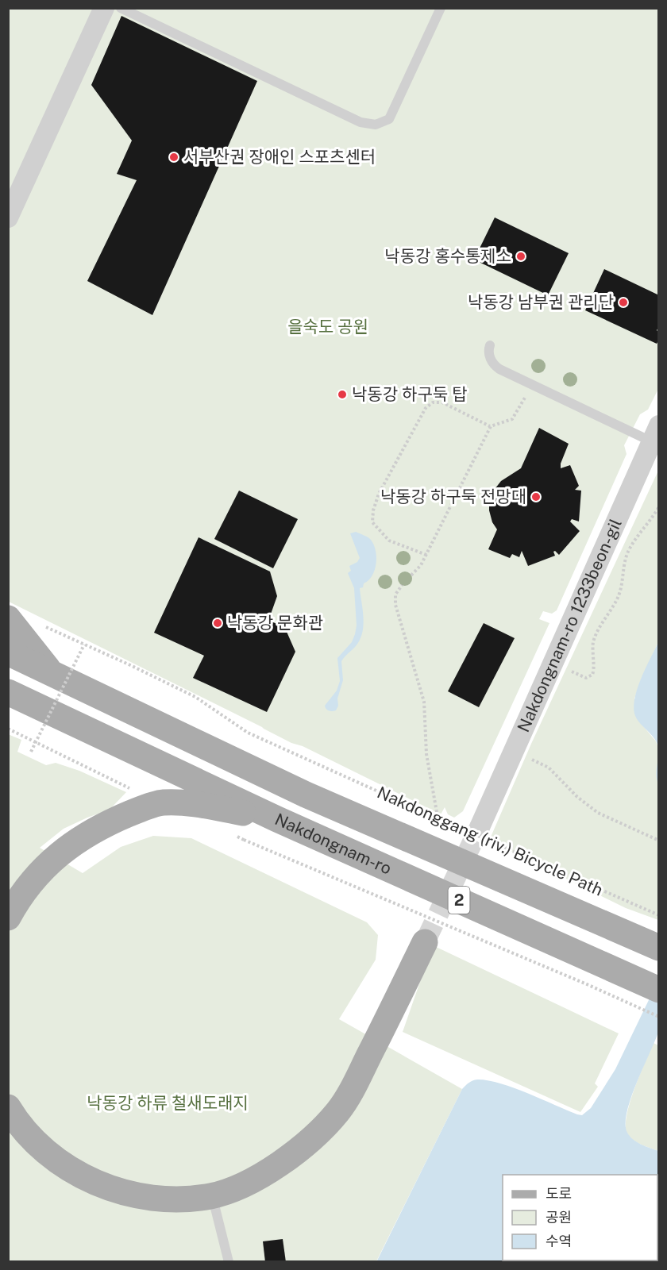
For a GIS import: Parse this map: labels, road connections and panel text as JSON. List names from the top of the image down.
{
  "streets": {
    "main road": ["Nakdongnam-ro", "2"],
    "street": ["Nakdongnam-ro 1233beon-gil"],
    "path": ["Nakdonggang (riv.) Bicycle Path"]
  },
  "parks": ["을숙도 공원", "낙동강 하류 철새도래지"],
  "places": [
    "서부산권 장애인 스포츠센터",
    "낙동강 홍수통제소",
    "낙동강 남부권 관리단",
    "낙동강 하구둑 탑",
    "낙동강 하구둑 전망대",
    "낙동강 문화관"
  ],
  "legend": ["도로", "공원", "수역"]
}
